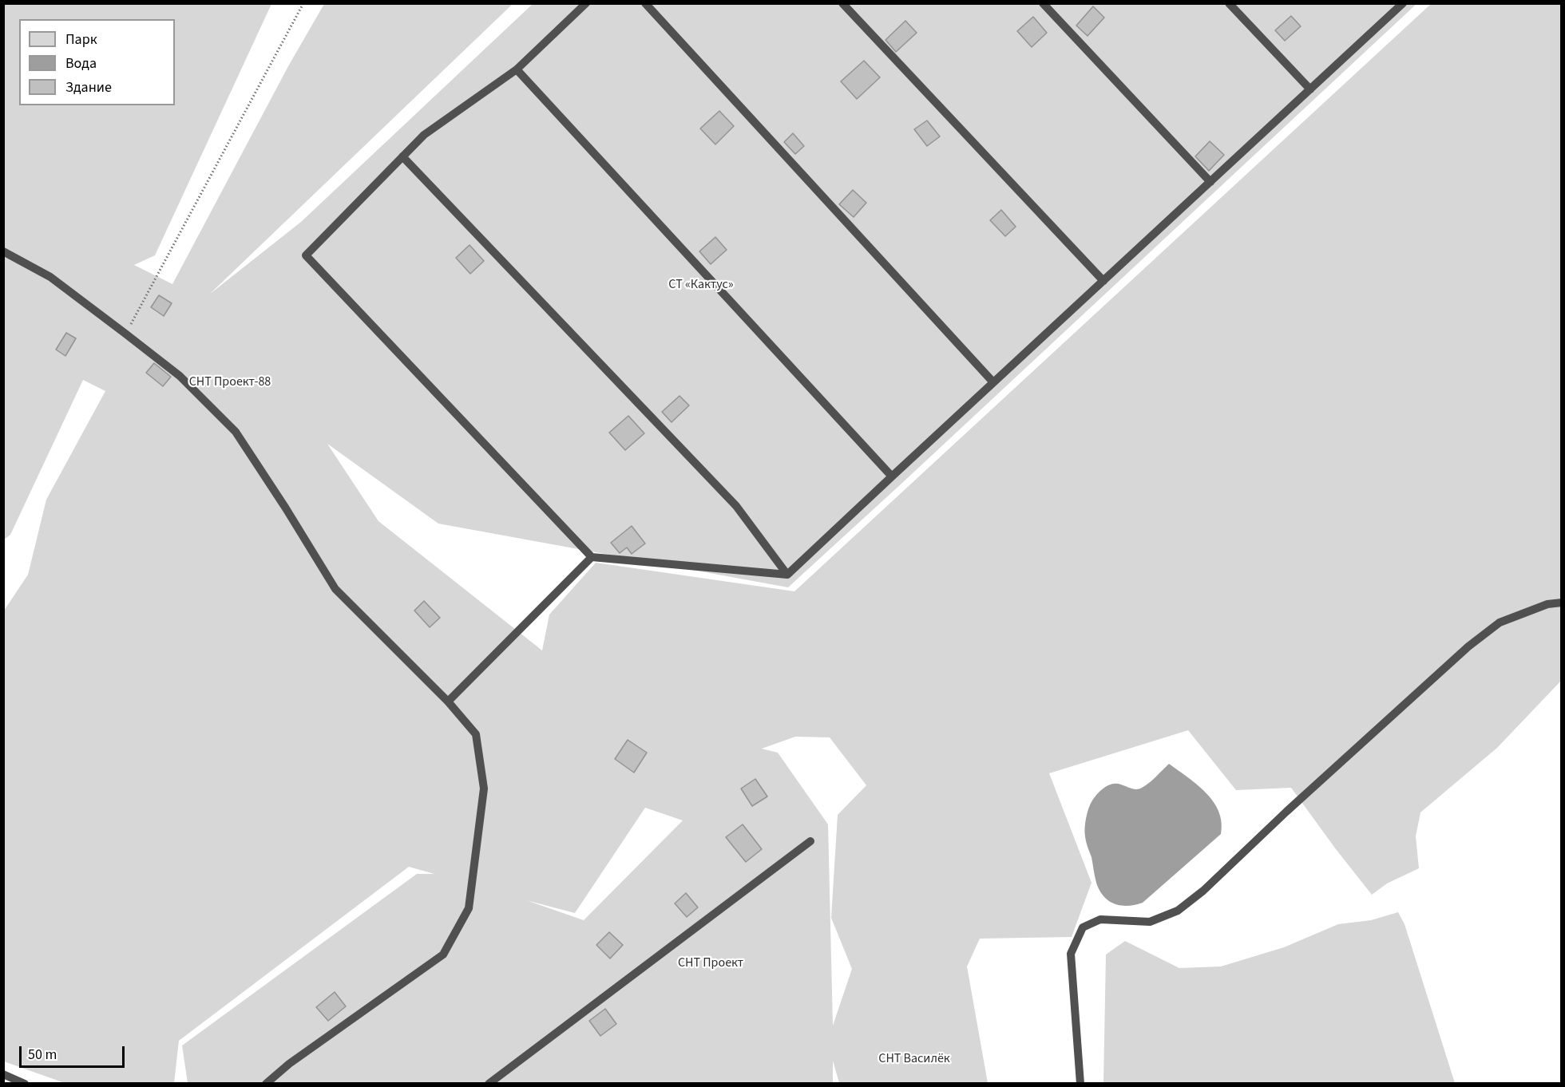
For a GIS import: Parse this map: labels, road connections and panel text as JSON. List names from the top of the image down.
{
  "parks": [
    "СТ «Кактус»",
    "СНТ Проект-88",
    "СНТ Проект",
    "СНТ Василёк"
  ],
  "legend": ["Парк", "Вода", "Здание"],
  "scale_bar": "50 m"
}
